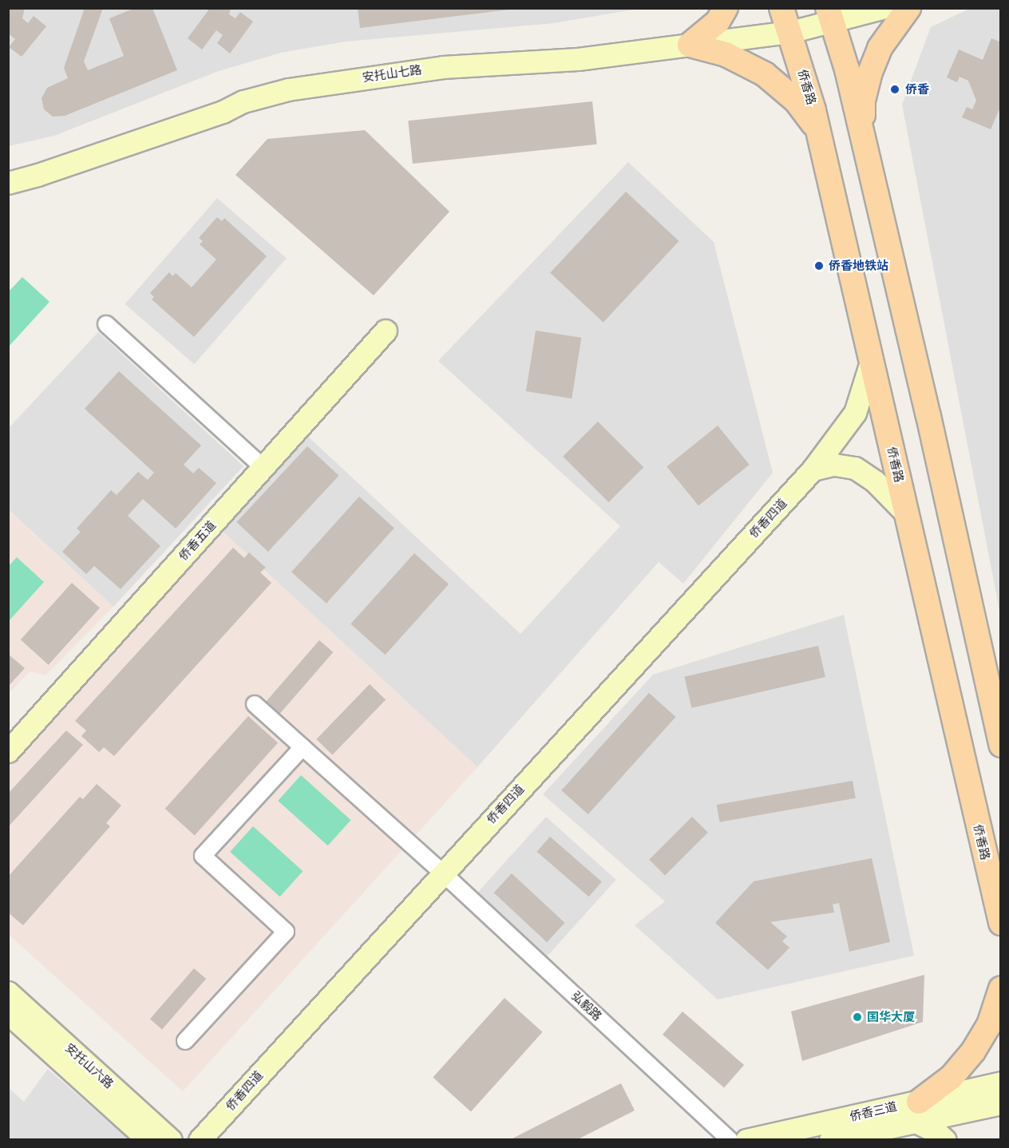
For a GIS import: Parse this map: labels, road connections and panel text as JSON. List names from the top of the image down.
{
  "streets": {
    "main road": ["侨香路"],
    "street": [
      "安托山七路",
      "侨香四道",
      "侨香五道",
      "弘毅路",
      "安托山六路",
      "侨香三道"
    ]
  },
  "crossings": [
    ["安托山七路", "侨香路"],
    ["侨香路", "侨香四道"],
    ["侨香四道", "弘毅路"]
  ],
  "places": ["侨香", "侨香地铁站", "国华大厦"]
}
